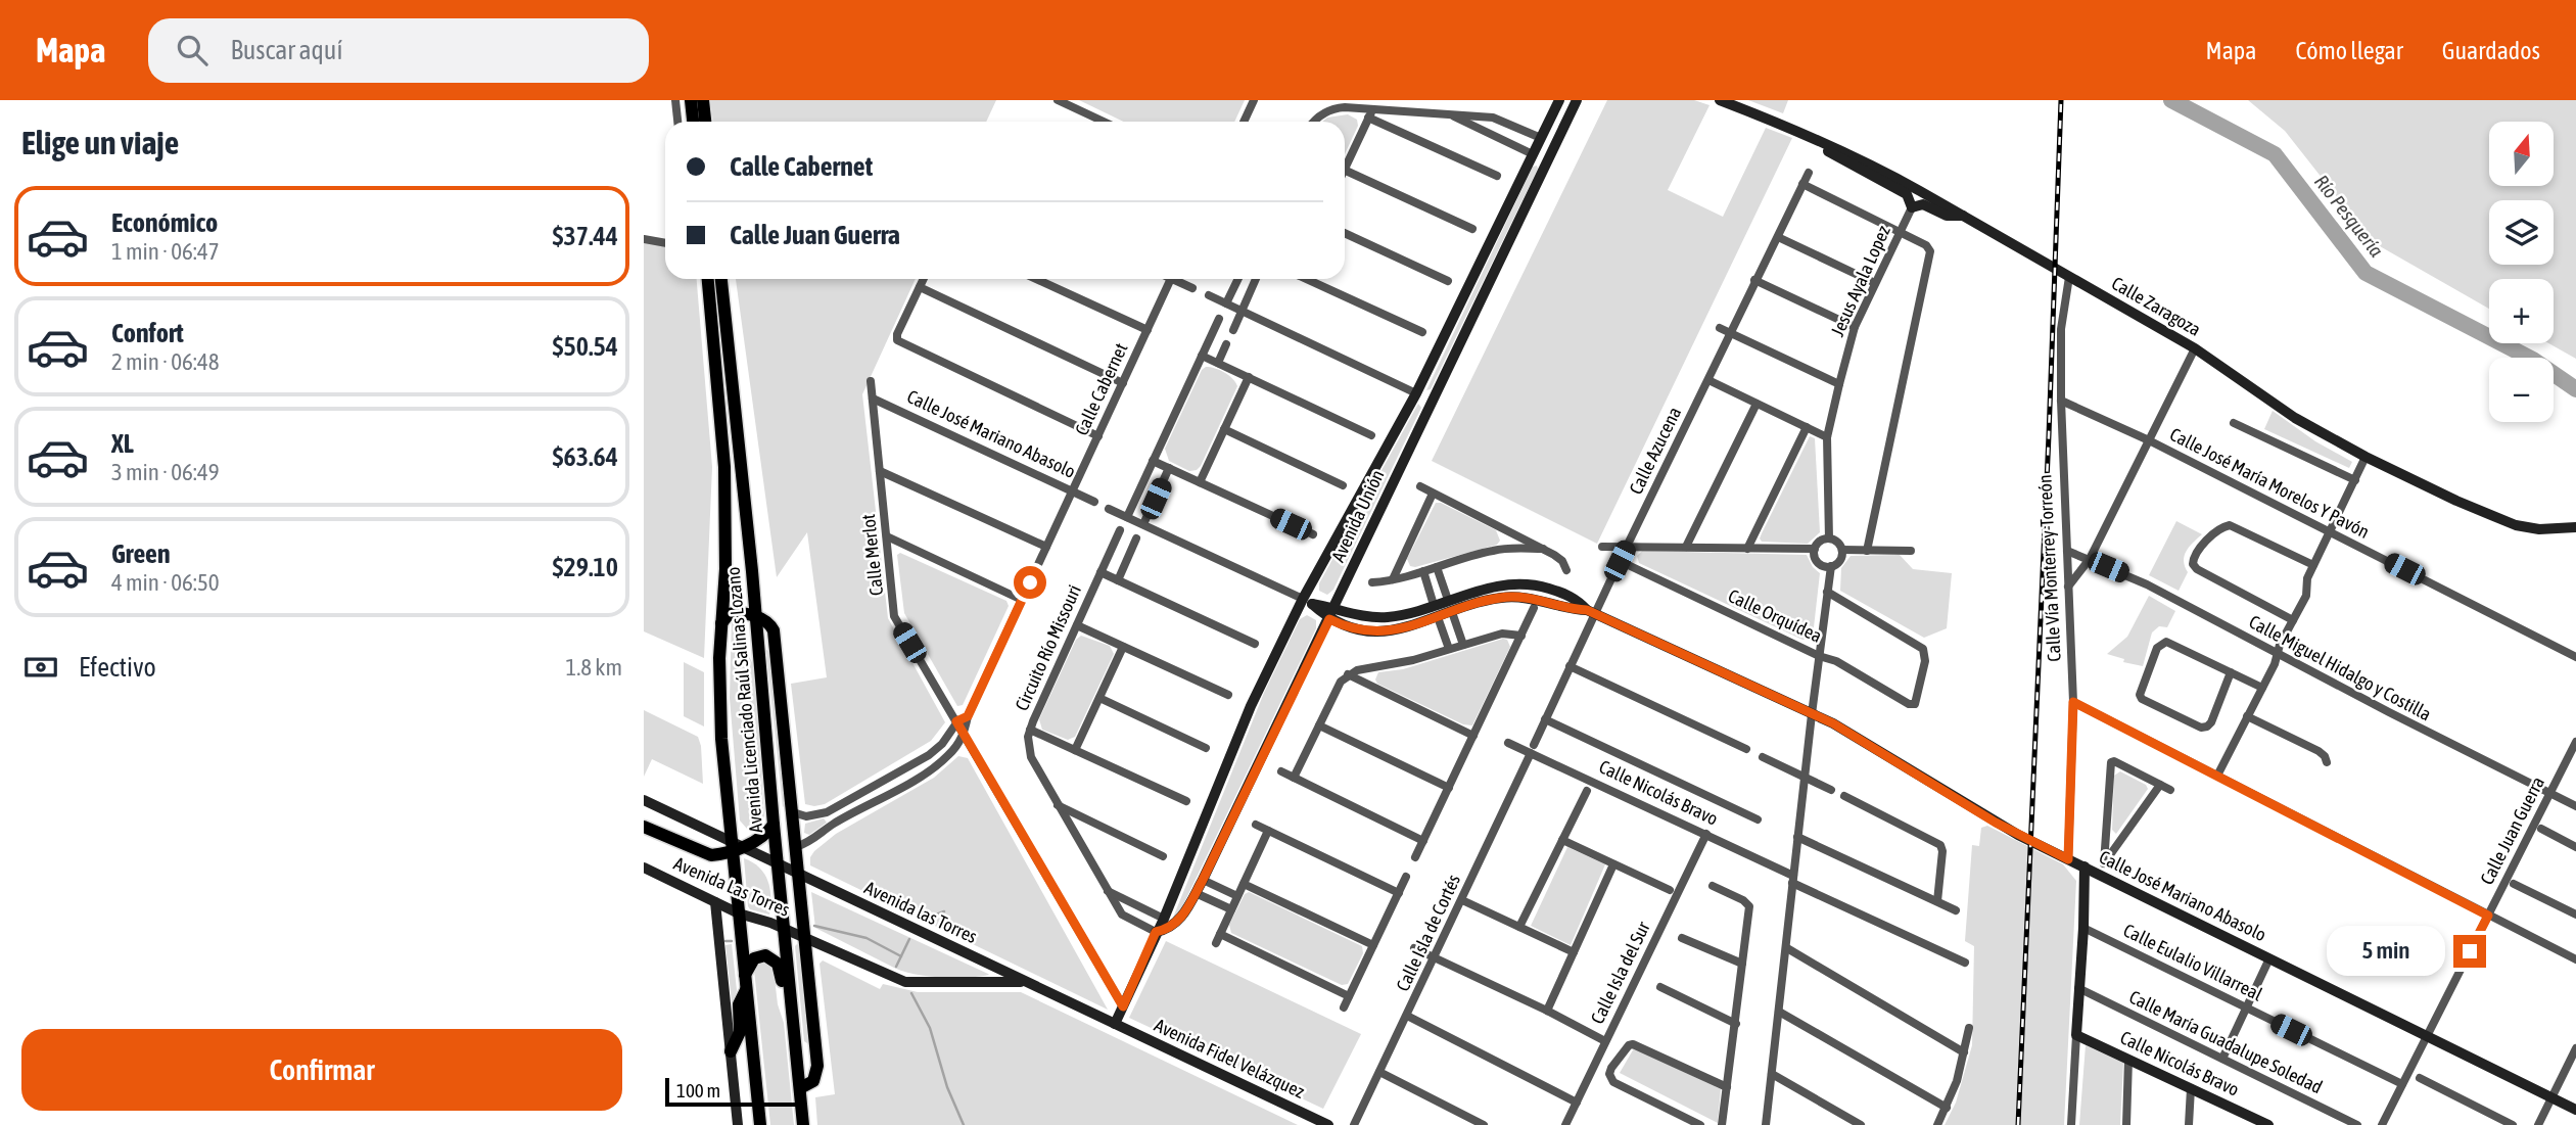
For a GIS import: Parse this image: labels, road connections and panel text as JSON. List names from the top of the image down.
{
  "streets": {
    "main road": ["Avenida Licenciado Raúl Salinas Lozano"],
    "street": [
      "Jesus Ayala Lopez",
      "Calle Zaragoza",
      "Calle Cabernet",
      "Calle José Mariano Abasolo",
      "Calle Azucena",
      "Calle José María Morelos Y Pavón",
      "Avenida Unión",
      "Calle Merlot",
      "Calle Vía Monterrey-Torreón",
      "Calle Orquídea",
      "Circuito Río Missouri",
      "Calle Miguel Hidalgo y Costilla",
      "Calle Nicolás Bravo",
      "Calle Juan Guerra",
      "Avenida Las Torres",
      "Avenida las Torres",
      "Calle Isla de Cortés",
      "Calle Eulalio Villarreal",
      "Calle Isla del Sur",
      "Calle María Guadalupe Soledad",
      "Avenida Fidel Velázquez"
    ]
  },
  "crossings": [
    ["Calle Zaragoza", "Calle Vía Monterrey-Torreón"],
    ["Calle Cabernet", "Calle José Mariano Abasolo"],
    ["Calle Cabernet", "Calle Merlot"],
    ["Calle José Mariano Abasolo", "Calle Azucena"],
    ["Calle José Mariano Abasolo", "Avenida Unión"],
    ["Calle José Mariano Abasolo", "Calle Merlot"],
    ["Calle José Mariano Abasolo", "Calle Vía Monterrey-Torreón"],
    ["Calle José Mariano Abasolo", "Calle Juan Guerra"],
    ["Calle Azucena", "Calle Orquídea"],
    ["Calle Azucena", "Calle Nicolás Bravo"],
    ["Calle Azucena", "Calle Isla de Cortés"],
    ["Calle José María Morelos Y Pavón", "Calle Vía Monterrey-Torreón"],
    ["Avenida Unión", "Calle Merlot"],
    ["Avenida Unión", "Circuito Río Missouri"],
    ["Avenida Unión", "Avenida las Torres"],
    ["Avenida Unión", "Avenida Fidel Velázquez"],
    ["Calle Vía Monterrey-Torreón", "Calle Miguel Hidalgo y Costilla"],
    ["Calle Miguel Hidalgo y Costilla", "Calle Juan Guerra"],
    ["Avenida Licenciado Raúl Salinas Lozano", "Avenida Las Torres"],
    ["Calle Nicolás Bravo", "Calle Isla de Cortés"],
    ["Calle Nicolás Bravo", "Calle Isla del Sur"],
    ["Calle Juan Guerra", "Calle Eulalio Villarreal"],
    ["Avenida Las Torres", "Avenida las Torres"],
    ["Avenida las Torres", "Avenida Fidel Velázquez"]
  ],
  "water": ["Río Pesquería"],
  "scale_bar": "100 m",
  "north": "top",
  "page": {
    "header": "Mapa",
    "search": "Buscar aquí",
    "nav": ["Mapa", "Cómo llegar", "Guardados"],
    "heading": "Elige un viaje",
    "map_buttons": ["+", "−"],
    "banner": ["Calle Cabernet", "Calle Juan Guerra"],
    "list": [
      {
        "name": "Económico",
        "note": "1 min · 06:47",
        "value": "$37.44"
      },
      {
        "name": "Confort",
        "note": "2 min · 06:48",
        "value": "$50.54"
      },
      {
        "name": "XL",
        "note": "3 min · 06:49",
        "value": "$63.64"
      },
      {
        "name": "Green",
        "note": "4 min · 06:50",
        "value": "$29.10"
      }
    ],
    "pay": ["Efectivo", "1.8 km"],
    "bubble": "5 min",
    "buttons": "Confirmar",
    "scale": "100 m"
  }
}
